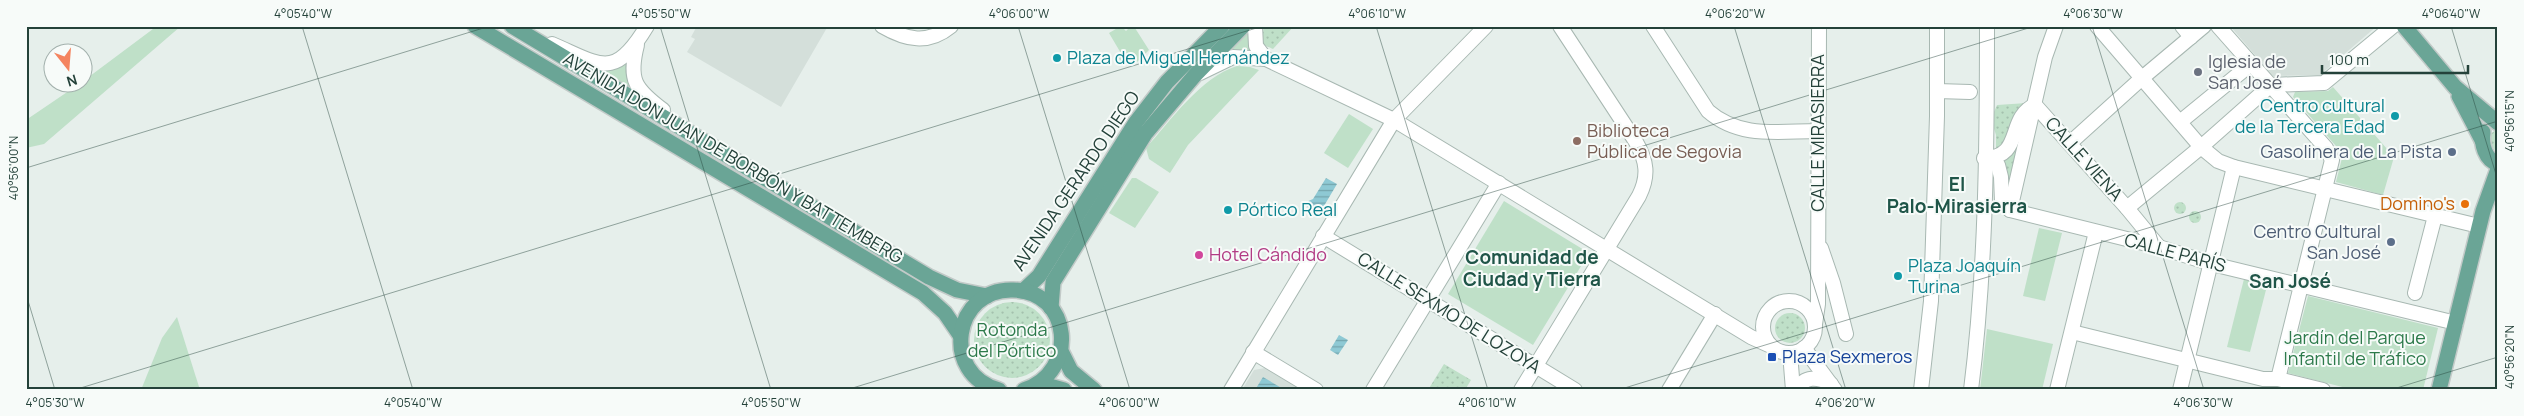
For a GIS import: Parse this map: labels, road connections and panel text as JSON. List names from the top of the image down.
{
  "streets": {
    "main road": ["AVENIDA DON JUAN DE BORBÓN Y BATTEMBERG", "AVENIDA GERARDO DIEGO"],
    "street": [
      "CALLE MIRASIERRA",
      "CALLE VIENA",
      "CALLE PARÍS",
      "CALLE SEXMO DE LOZOYA"
    ]
  },
  "crossings": [
    ["CALLE VIENA", "CALLE PARÍS"]
  ],
  "districts": ["El Palo-Mirasierra", "Comunidad de Ciudad y Tierra", "San José"],
  "parks": ["Rotonda del Pórtico", "Jardín del Parque Infantil de Tráfico"],
  "places": {
    "other": [
      "Plaza de Miguel Hernández",
      "Iglesia de San José",
      "Centro cultural de la Tercera Edad",
      "Biblioteca Pública de Segovia",
      "Gasolinera de La Pista",
      "Domino's",
      "Pórtico Real",
      "Centro Cultural San José",
      "Hotel Cándido",
      "Plaza Joaquín Turina"
    ],
    "transit": ["Plaza Sexmeros"]
  },
  "scale_bar": "100 m",
  "north": "bottom",
  "coordinates": [
    "4°05'40\"W",
    "4°05'50\"W",
    "4°06'00\"W",
    "4°06'10\"W",
    "4°06'20\"W",
    "4°06'30\"W",
    "4°06'40\"W",
    "40°56'15\"N",
    "40°56'00\"N",
    "40°56'20\"N",
    "4°05'30\"W"
  ]
}
